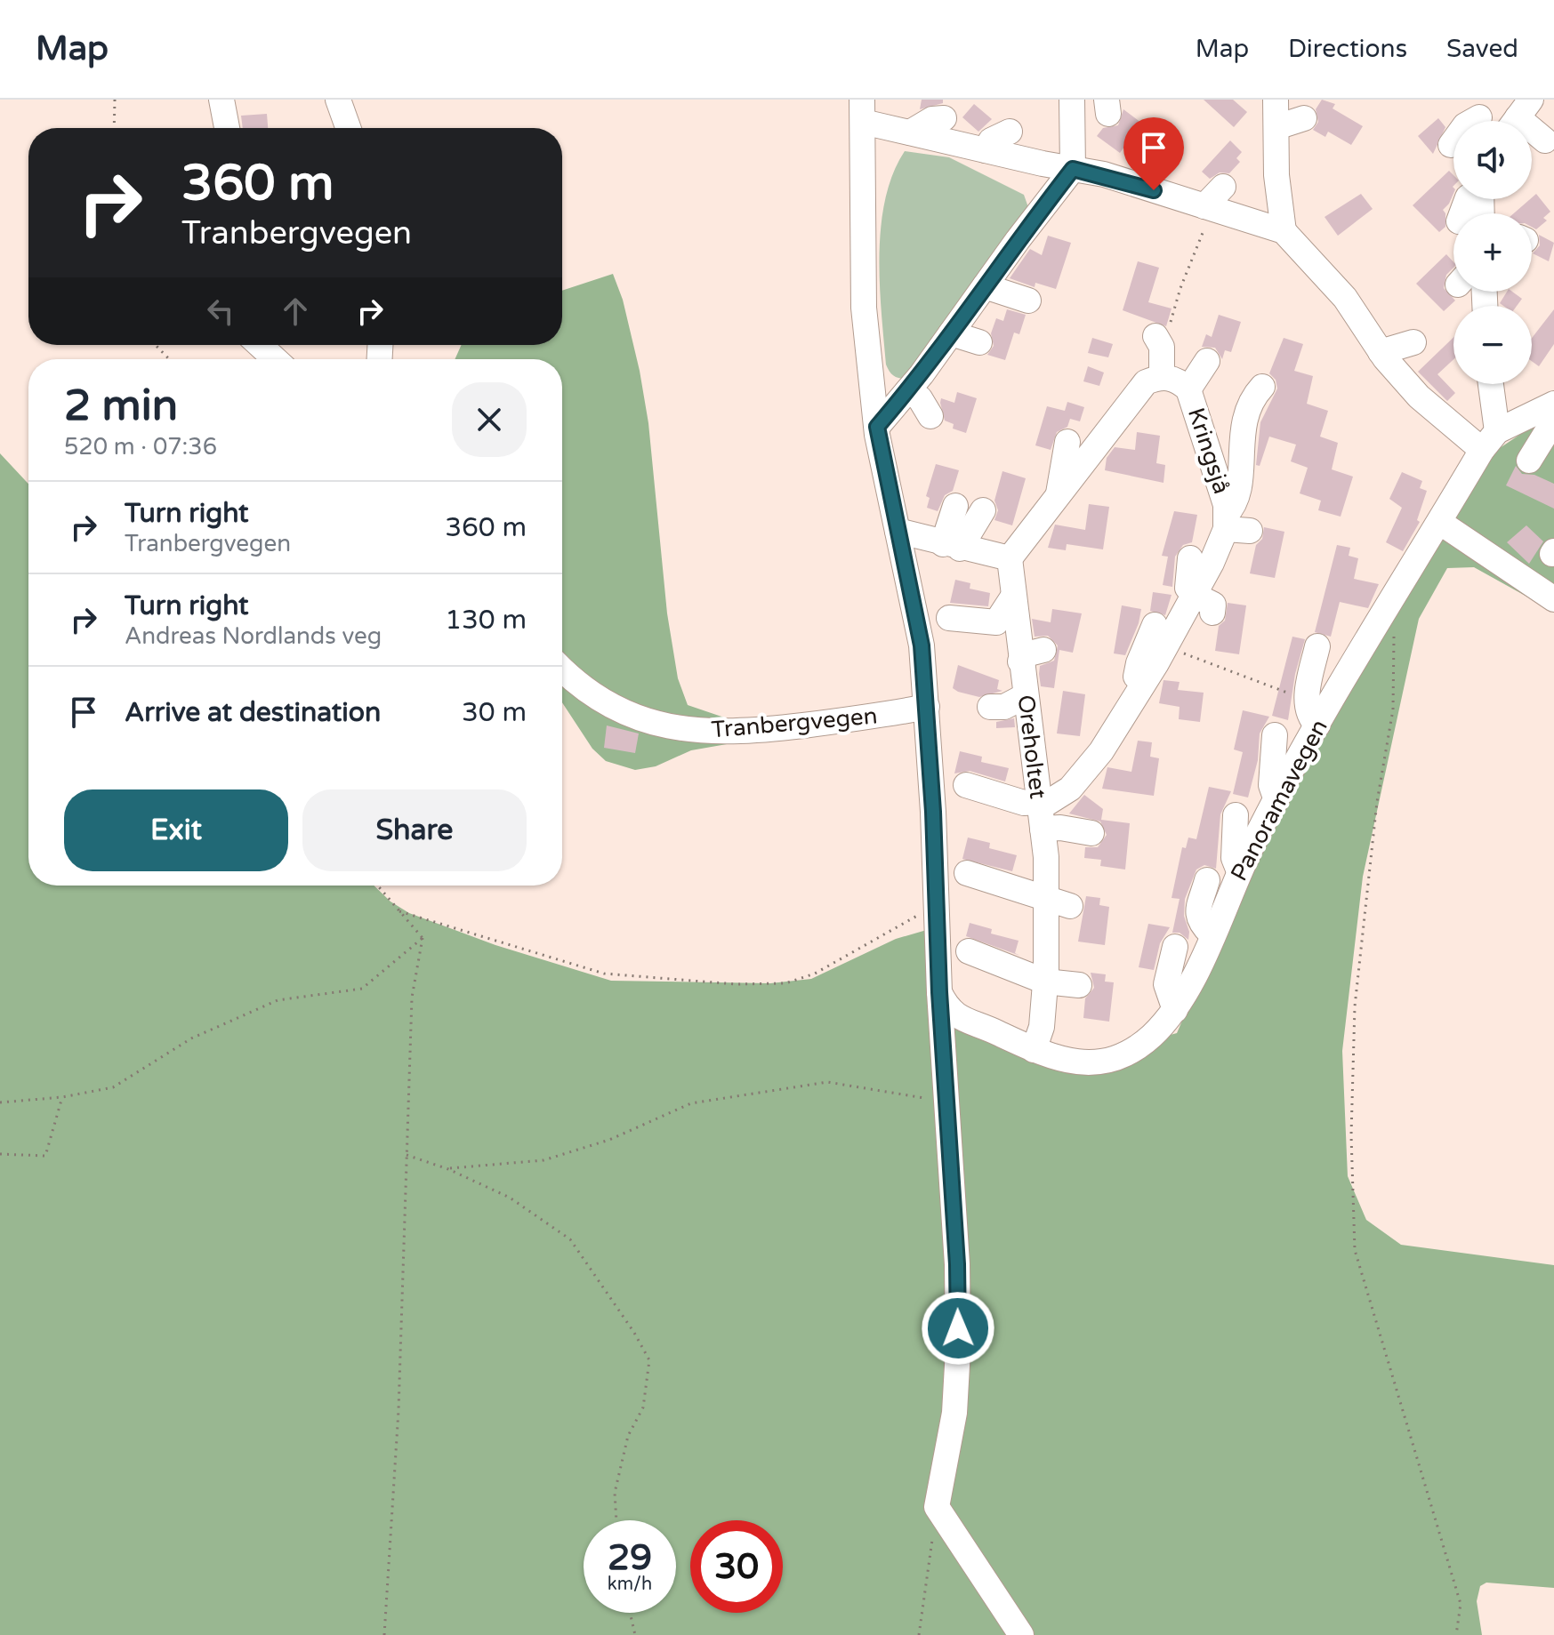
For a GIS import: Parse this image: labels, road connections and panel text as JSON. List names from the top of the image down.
{
  "streets": {
    "street": [
      "Kringsjå",
      "Tranbergvegen",
      "Oreholtet",
      "Panoramavegen"
    ]
  },
  "crossings": [
    ["Oreholtet", "Panoramavegen"]
  ],
  "page": {
    "header": "Map",
    "nav": ["Map", "Directions", "Saved"],
    "map_buttons": ["+", "−"],
    "turn": ["360 m", "Tranbergvegen"],
    "heading": ["2 min", "520 m · 07:36"],
    "list": [
      {
        "name": "Turn right",
        "note": "Tranbergvegen",
        "value": "360 m"
      },
      {
        "name": "Turn right",
        "note": "Andreas Nordlands veg",
        "value": "130 m"
      },
      {
        "name": "Arrive at destination",
        "value": "30 m"
      }
    ],
    "buttons": ["Exit", "Share"],
    "speed": "29 km/h",
    "limit": "30"
  }
}
